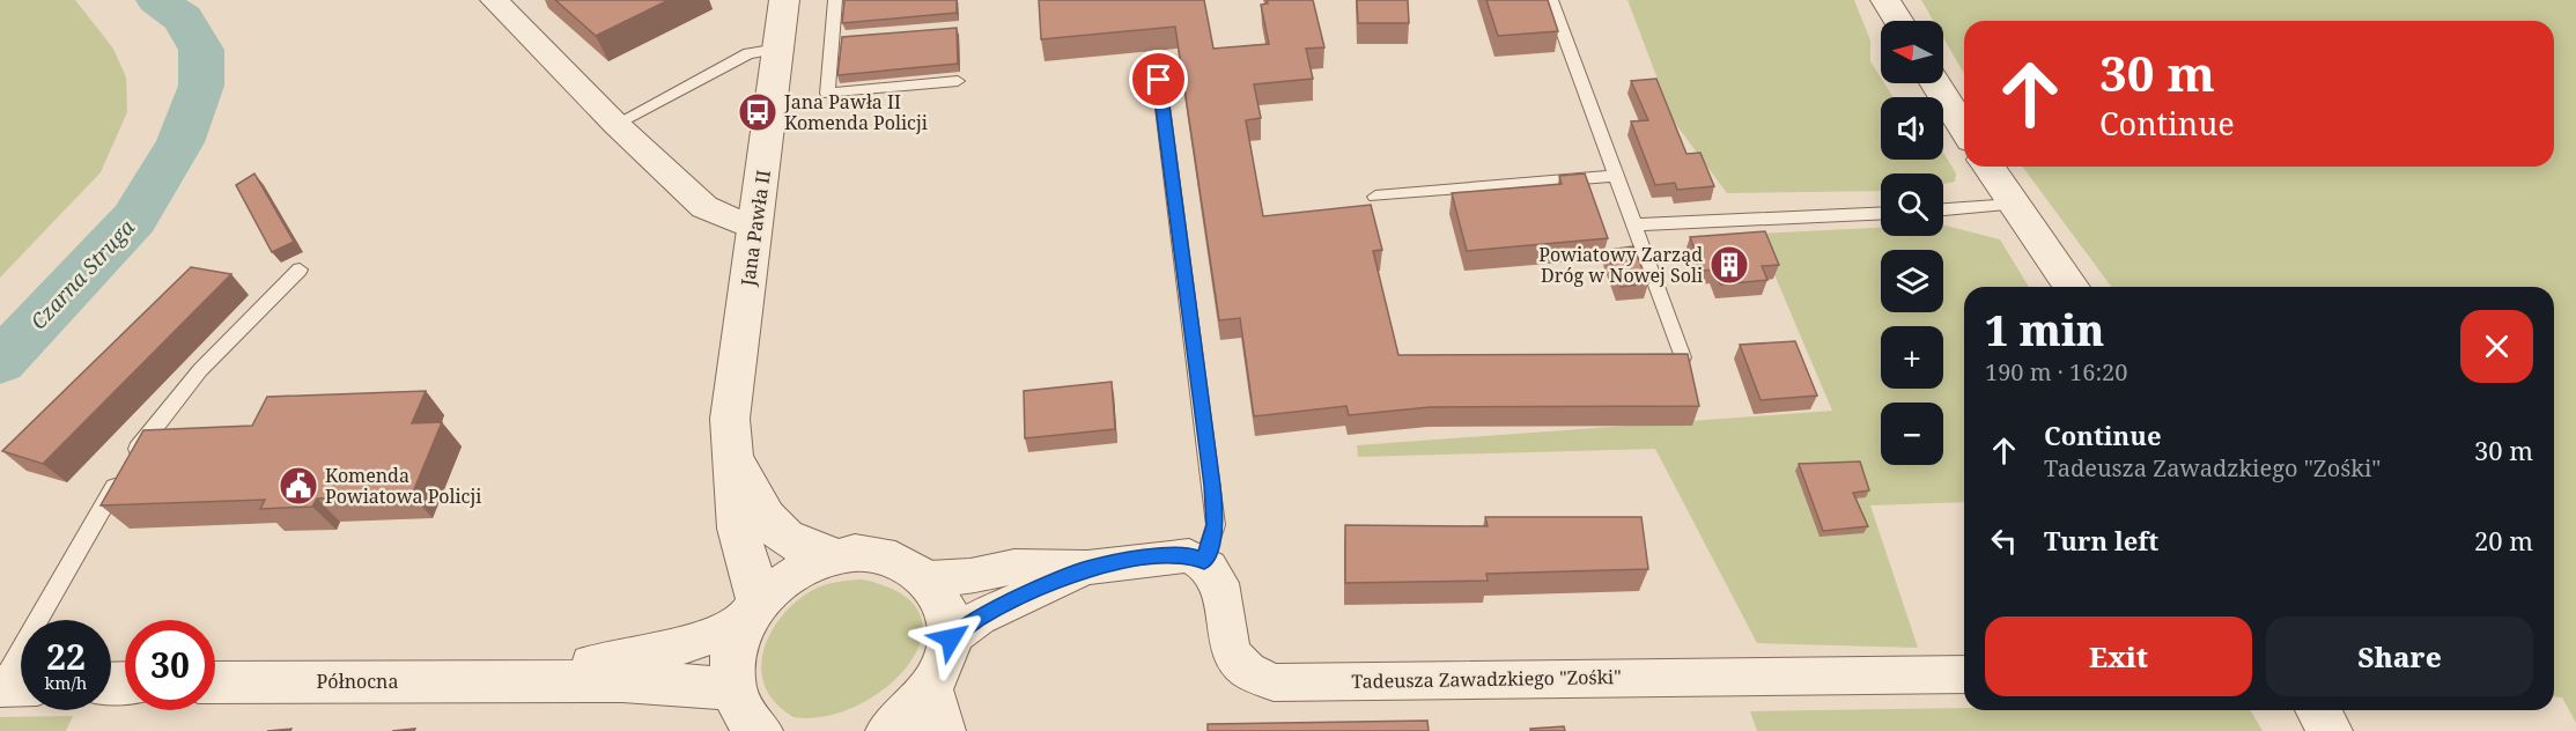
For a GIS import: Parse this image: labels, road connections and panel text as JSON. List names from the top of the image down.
{
  "streets": {
    "street": ["Jana Pawła II", "Tadeusza Zawadzkiego \"Zośki\"", "Północna"]
  },
  "water": ["Czarna Struga"],
  "places": {
    "bus stop": ["Jana Pawła II Komenda Policji"],
    "building": ["Powiatowy Zarząd Dróg w Nowej Soli"],
    "public building": ["Komenda Powiatowa Policji"]
  },
  "north": "left",
  "page": {
    "map_buttons": ["+", "−"],
    "turn": ["30 m", "Continue"],
    "heading": ["1 min", "190 m · 16:20"],
    "list": [
      {
        "name": "Continue",
        "note": "Tadeusza Zawadzkiego \"Zośki\"",
        "value": "30 m"
      },
      {
        "name": "Turn left",
        "value": "20 m"
      }
    ],
    "buttons": ["Exit", "Share"],
    "speed": "22 km/h",
    "limit": "30"
  }
}
